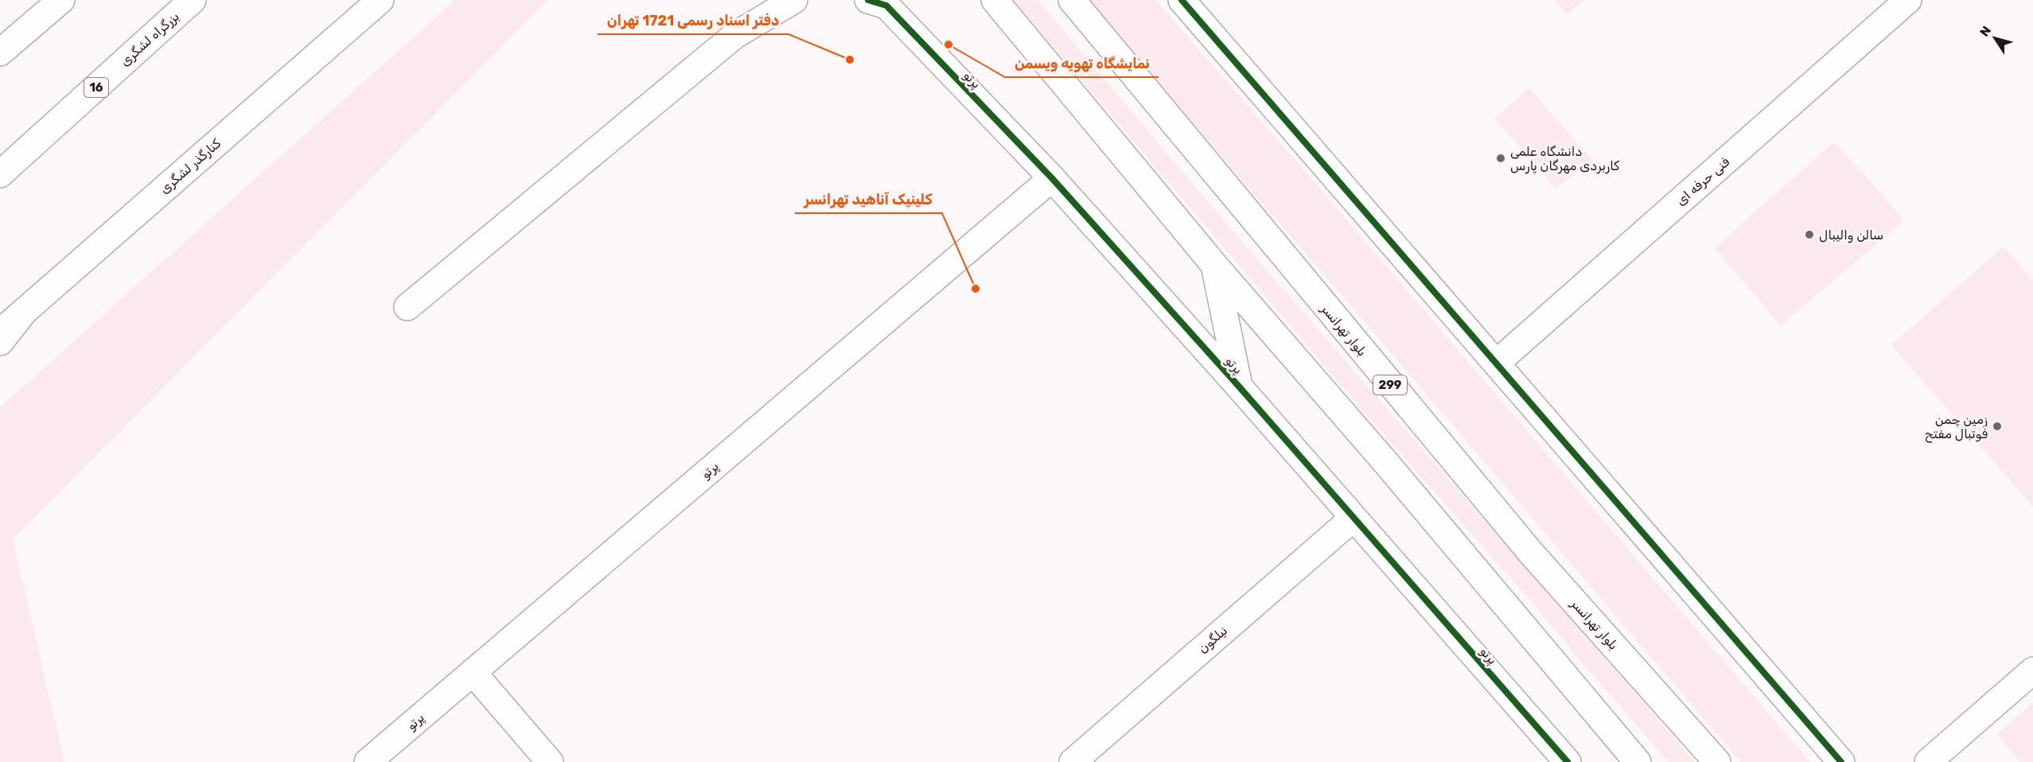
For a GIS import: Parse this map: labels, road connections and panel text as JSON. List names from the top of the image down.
{
  "streets": {
    "main road": [
      "بزرگراه لشگری",
      "پرتو",
      "16",
      "کنارگذر لشگری",
      "فنی حرفه ای",
      "بلوار تهرانسر",
      "299",
      "نیلگون"
    ]
  },
  "crossings": [
    ["پرتو", "نیلگون"]
  ],
  "places": [
    "نمایشگاه تهویه ویسمن",
    "دفتر اسناد رسمی 1721 تهران",
    "دانشگاه علمی کاربردی مهرگان پارس",
    "سالن والیبال",
    "کلینیک آناهید تهرانسر",
    "زمین چمن فوتبال مفتح"
  ],
  "north": "top left"
}
